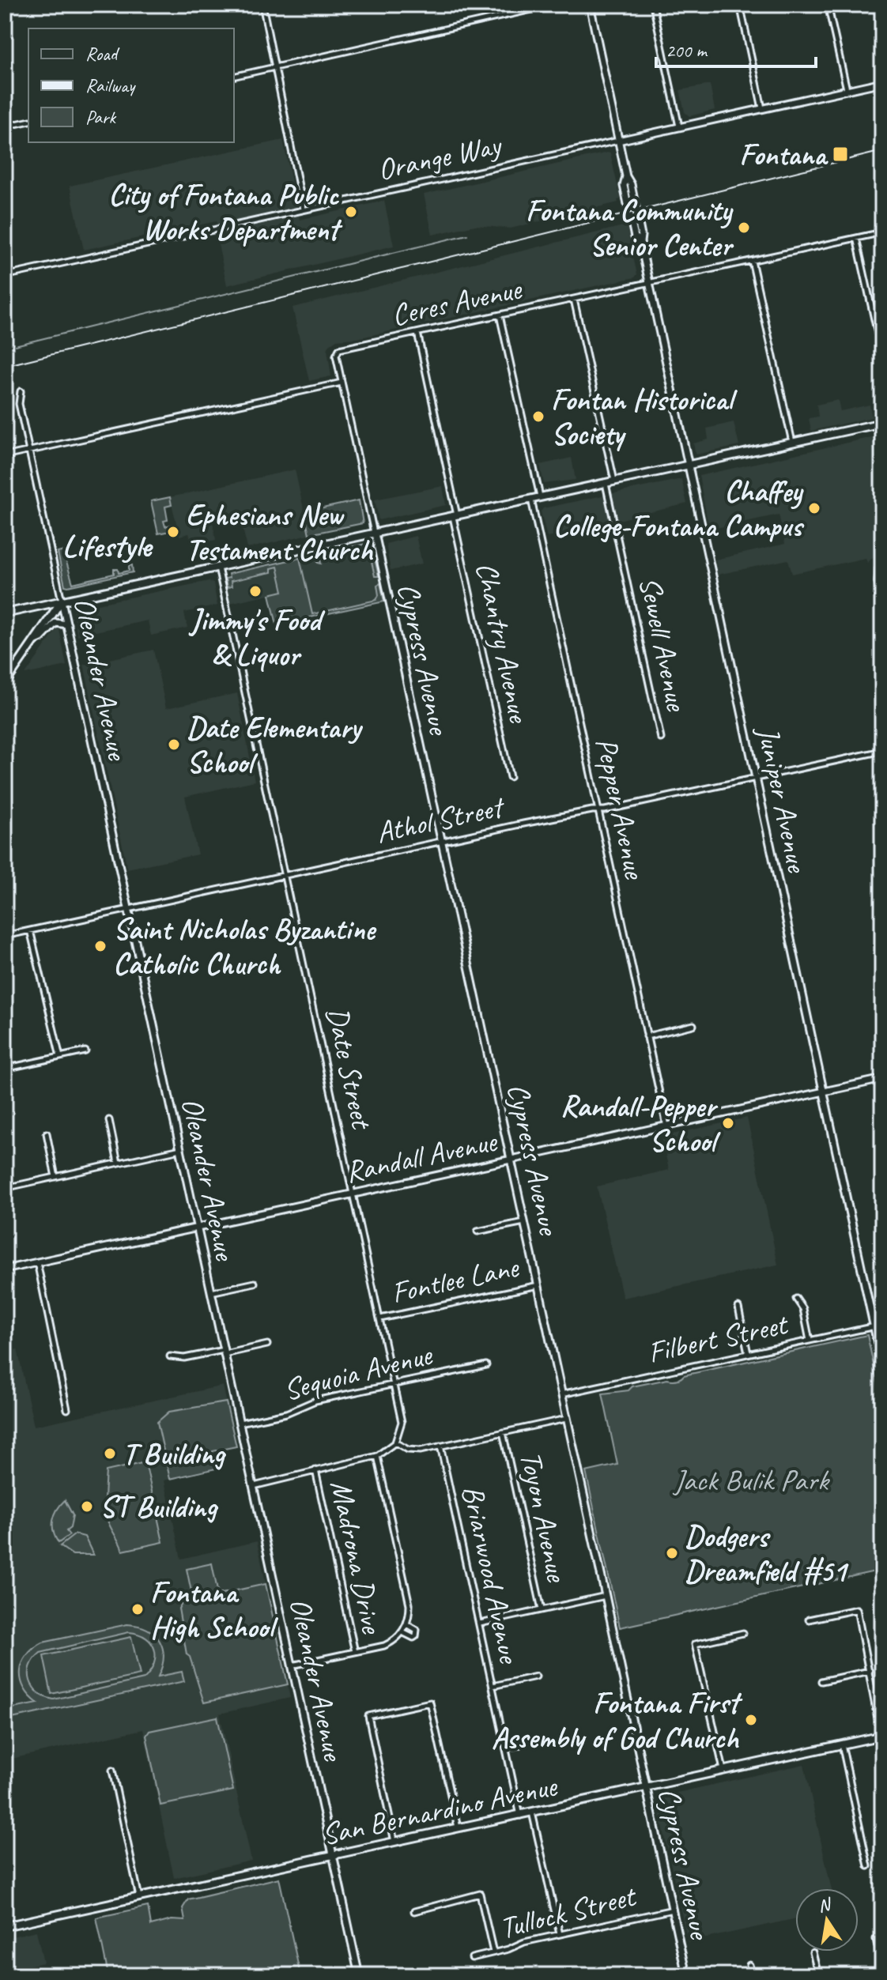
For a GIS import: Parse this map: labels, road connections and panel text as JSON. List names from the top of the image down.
{
  "streets": {
    "main road": ["San Bernardino Avenue"],
    "street": [
      "Orange Way",
      "Ceres Avenue",
      "Chantry Avenue",
      "Sewell Avenue",
      "Cypress Avenue",
      "Oleander Avenue",
      "Juniper Avenue",
      "Pepper Avenue",
      "Athol Street",
      "Date Street",
      "Randall Avenue",
      "Fontlee Lane",
      "Filbert Street",
      "Sequoia Avenue",
      "Toyon Avenue",
      "Madrona Drive",
      "Briarwood Avenue",
      "Tullock Street"
    ]
  },
  "crossings": [
    ["Orange Way", "Juniper Avenue"],
    ["Ceres Avenue", "Chantry Avenue"],
    ["Ceres Avenue", "Cypress Avenue"],
    ["Ceres Avenue", "Juniper Avenue"],
    ["Cypress Avenue", "Athol Street"],
    ["Cypress Avenue", "Randall Avenue"],
    ["Cypress Avenue", "Fontlee Lane"],
    ["Cypress Avenue", "Filbert Street"],
    ["Cypress Avenue", "San Bernardino Avenue"],
    ["Cypress Avenue", "Tullock Street"],
    ["Oleander Avenue", "Athol Street"],
    ["Oleander Avenue", "Randall Avenue"],
    ["Oleander Avenue", "Sequoia Avenue"],
    ["Oleander Avenue", "San Bernardino Avenue"],
    ["Juniper Avenue", "Athol Street"],
    ["Juniper Avenue", "Randall Avenue"],
    ["Juniper Avenue", "Filbert Street"],
    ["Pepper Avenue", "Athol Street"],
    ["Pepper Avenue", "Randall Avenue"],
    ["Athol Street", "Date Street"],
    ["Date Street", "Randall Avenue"],
    ["Date Street", "Fontlee Lane"],
    ["Date Street", "Sequoia Avenue"],
    ["Briarwood Avenue", "San Bernardino Avenue"]
  ],
  "districts": ["Lifestyle"],
  "parks": ["Jack Bulik Park"],
  "places": {
    "transit": ["Fontana"],
    "other": [
      "City of Fontana Public Works Department",
      "Fontana Community Senior Center",
      "Fontan Historical Society",
      "Chaffey College-Fontana Campus",
      "Ephesians New Testament Church",
      "Jimmy's Food & Liquor",
      "Date Elementary School",
      "Saint Nicholas Byzantine Catholic Church",
      "Randall-Pepper School",
      "T Building",
      "ST Building",
      "Dodgers Dreamfield #51",
      "Fontana High School",
      "Fontana First Assembly of God Church"
    ]
  },
  "legend": ["Road", "Railway", "Park"],
  "scale_bar": "200 m",
  "north": "top"
}
